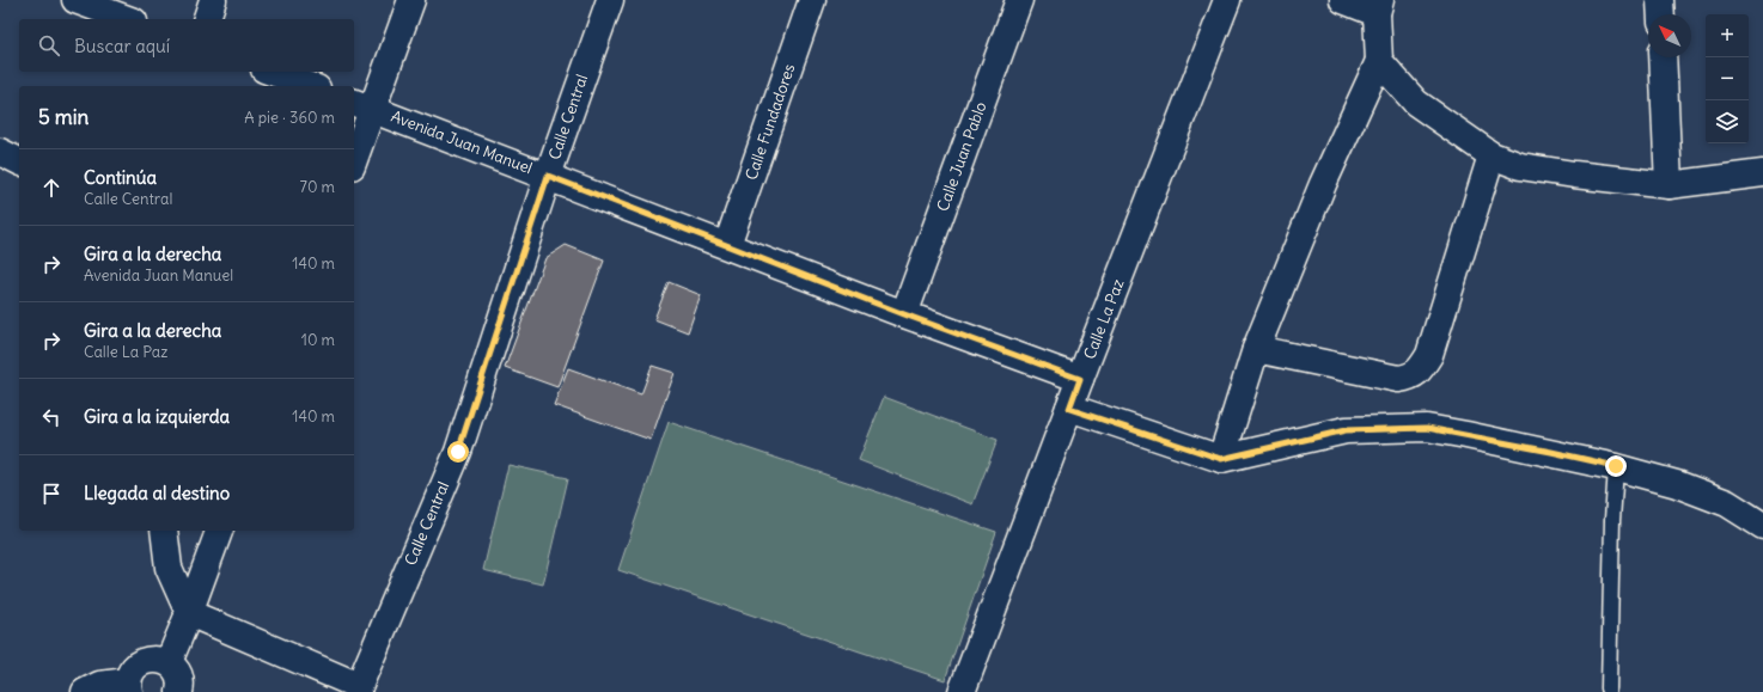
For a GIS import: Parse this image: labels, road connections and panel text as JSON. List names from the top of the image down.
{
  "streets": {
    "street": [
      "Calle Central",
      "Calle Fundadores",
      "Avenida Juan Manuel",
      "Calle Juan Pablo",
      "Calle La Paz"
    ]
  },
  "crossings": [
    ["Calle Central", "Avenida Juan Manuel"],
    ["Calle Fundadores", "Avenida Juan Manuel"],
    ["Avenida Juan Manuel", "Calle Juan Pablo"],
    ["Avenida Juan Manuel", "Calle La Paz"]
  ],
  "north": "top left",
  "page": {
    "map_buttons": ["+", "−"],
    "search": "Buscar aquí",
    "heading": ["5 min", "A pie · 360 m"],
    "list": [
      ["Continúa", "Calle Central", "70 m"],
      ["Gira a la derecha", "Avenida Juan Manuel", "140 m"],
      ["Gira a la derecha", "Calle La Paz", "10 m"],
      ["Gira a la izquierda", "140 m"],
      "Llegada al destino"
    ]
  }
}
